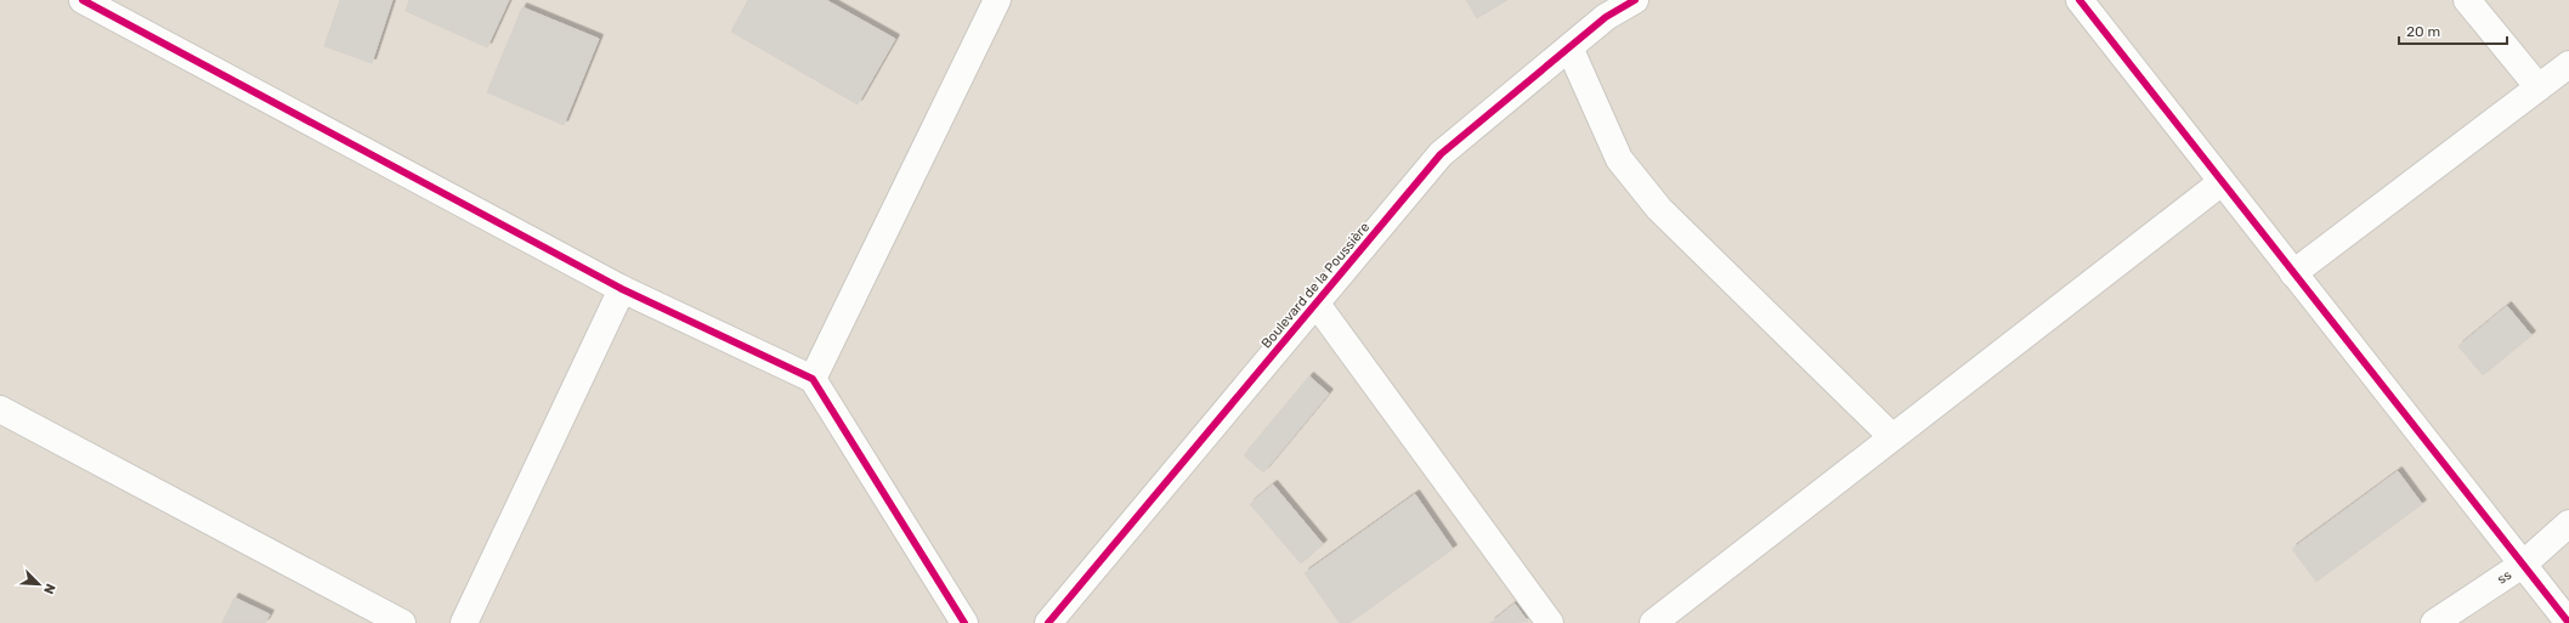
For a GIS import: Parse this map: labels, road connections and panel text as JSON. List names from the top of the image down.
{
  "streets": {
    "street": ["Boulevard de la Poussière", "ss"]
  },
  "scale_bar": "20 m",
  "north": "bottom right"
}
